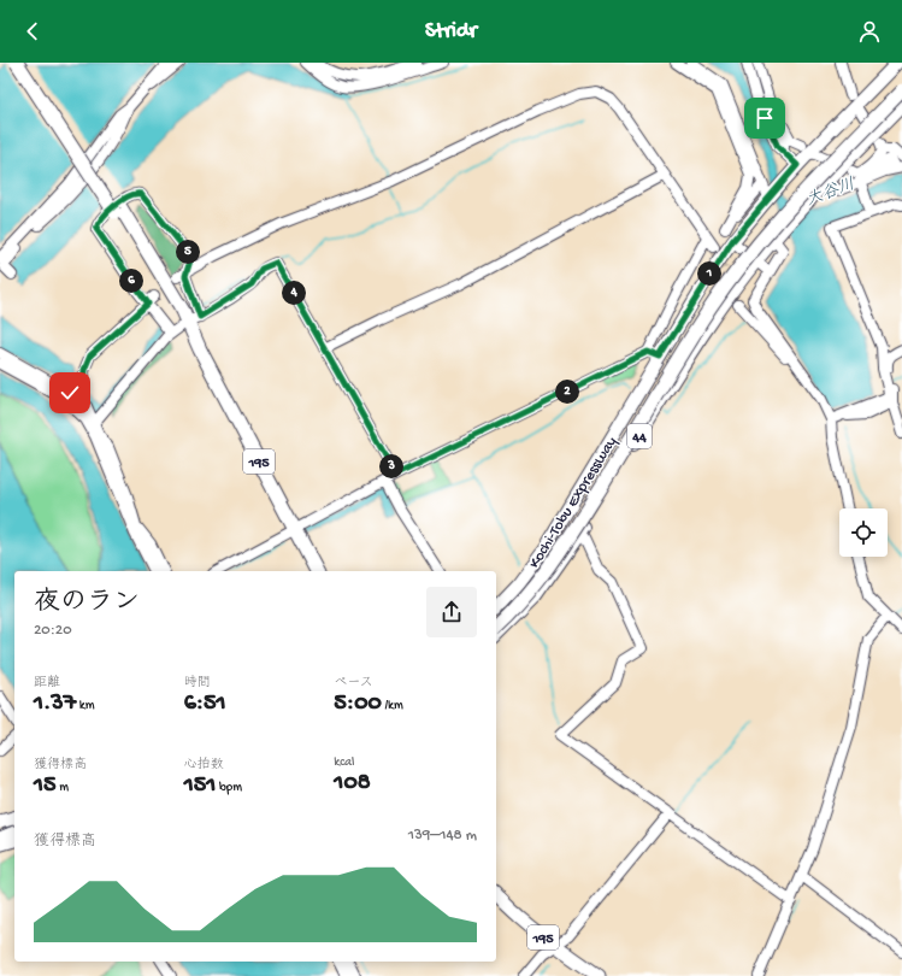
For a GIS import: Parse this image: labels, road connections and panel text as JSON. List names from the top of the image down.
{
  "streets": {
    "highway": ["195", "Kochi-Tobu Expressway"],
    "main road": ["44"]
  },
  "water": ["大谷川"],
  "page": {
    "header": "Stridr",
    "pins": [
      "5",
      "1",
      "6",
      "4",
      "2",
      "3"
    ],
    "heading": ["夜のラン", "20:20"],
    "stats": [
      ["距離", "1.37 km"],
      ["時間", "6:51"],
      ["ペース", "5:00 /km"],
      ["獲得標高", "15 m"],
      ["心拍数", "151 bpm"],
      ["kcal", "108"]
    ],
    "chart": ["獲得標高", "139–148 m"]
  }
}
